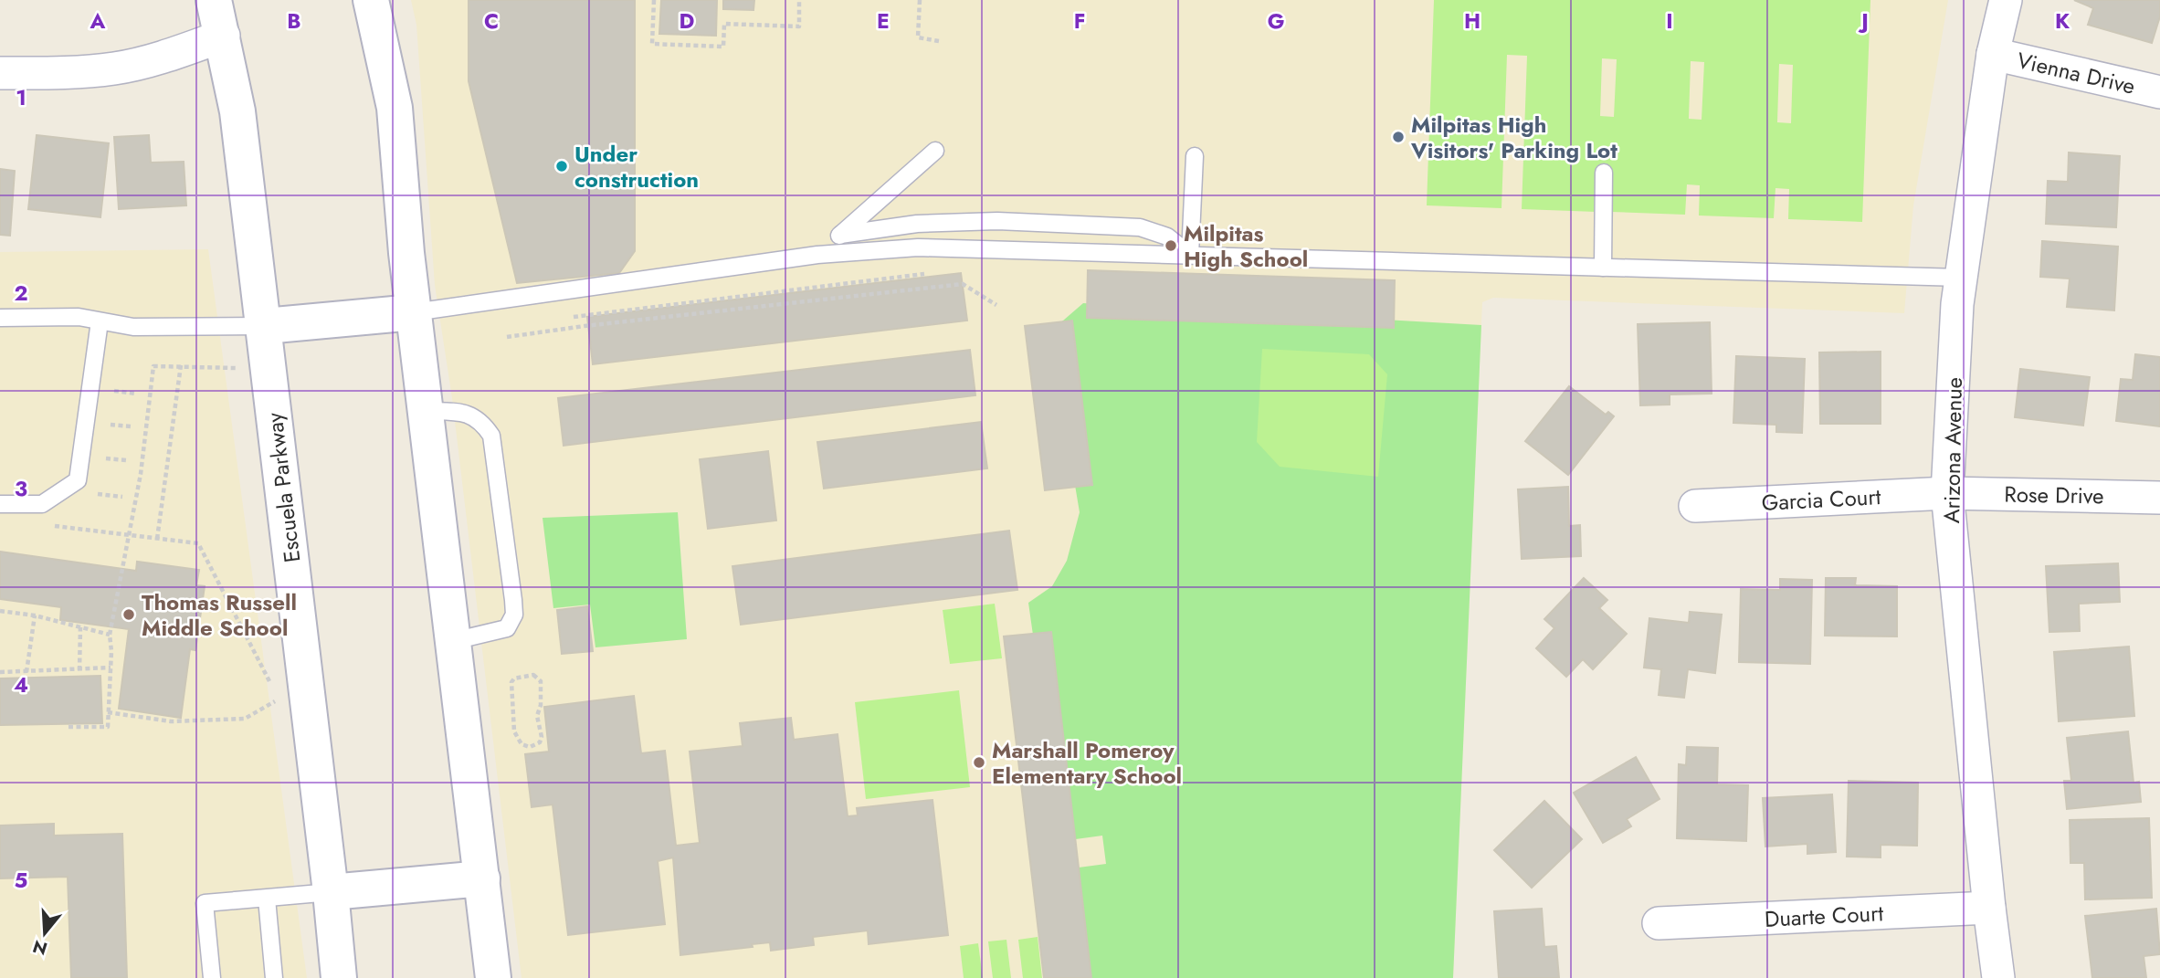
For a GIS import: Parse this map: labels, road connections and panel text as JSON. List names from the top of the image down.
{
  "streets": {
    "street": [
      "Vienna Drive",
      "Arizona Avenue",
      "Escuela Parkway",
      "Rose Drive",
      "Garcia Court",
      "Duarte Court"
    ]
  },
  "crossings": [
    ["Vienna Drive", "Arizona Avenue"],
    ["Arizona Avenue", "Rose Drive"],
    ["Arizona Avenue", "Garcia Court"],
    ["Arizona Avenue", "Duarte Court"],
    ["Rose Drive", "Garcia Court"]
  ],
  "places": [
    "Milpitas High Visitors' Parking Lot",
    "Under construction",
    "Milpitas High School",
    "Thomas Russell Middle School",
    "Marshall Pomeroy Elementary School"
  ],
  "north": "bottom",
  "grid": {
    "columns": [
      "A",
      "B",
      "C",
      "D",
      "E",
      "F",
      "G",
      "H",
      "I",
      "J",
      "K"
    ],
    "rows": [
      "1",
      "2",
      "3",
      "4",
      "5"
    ]
  }
}
